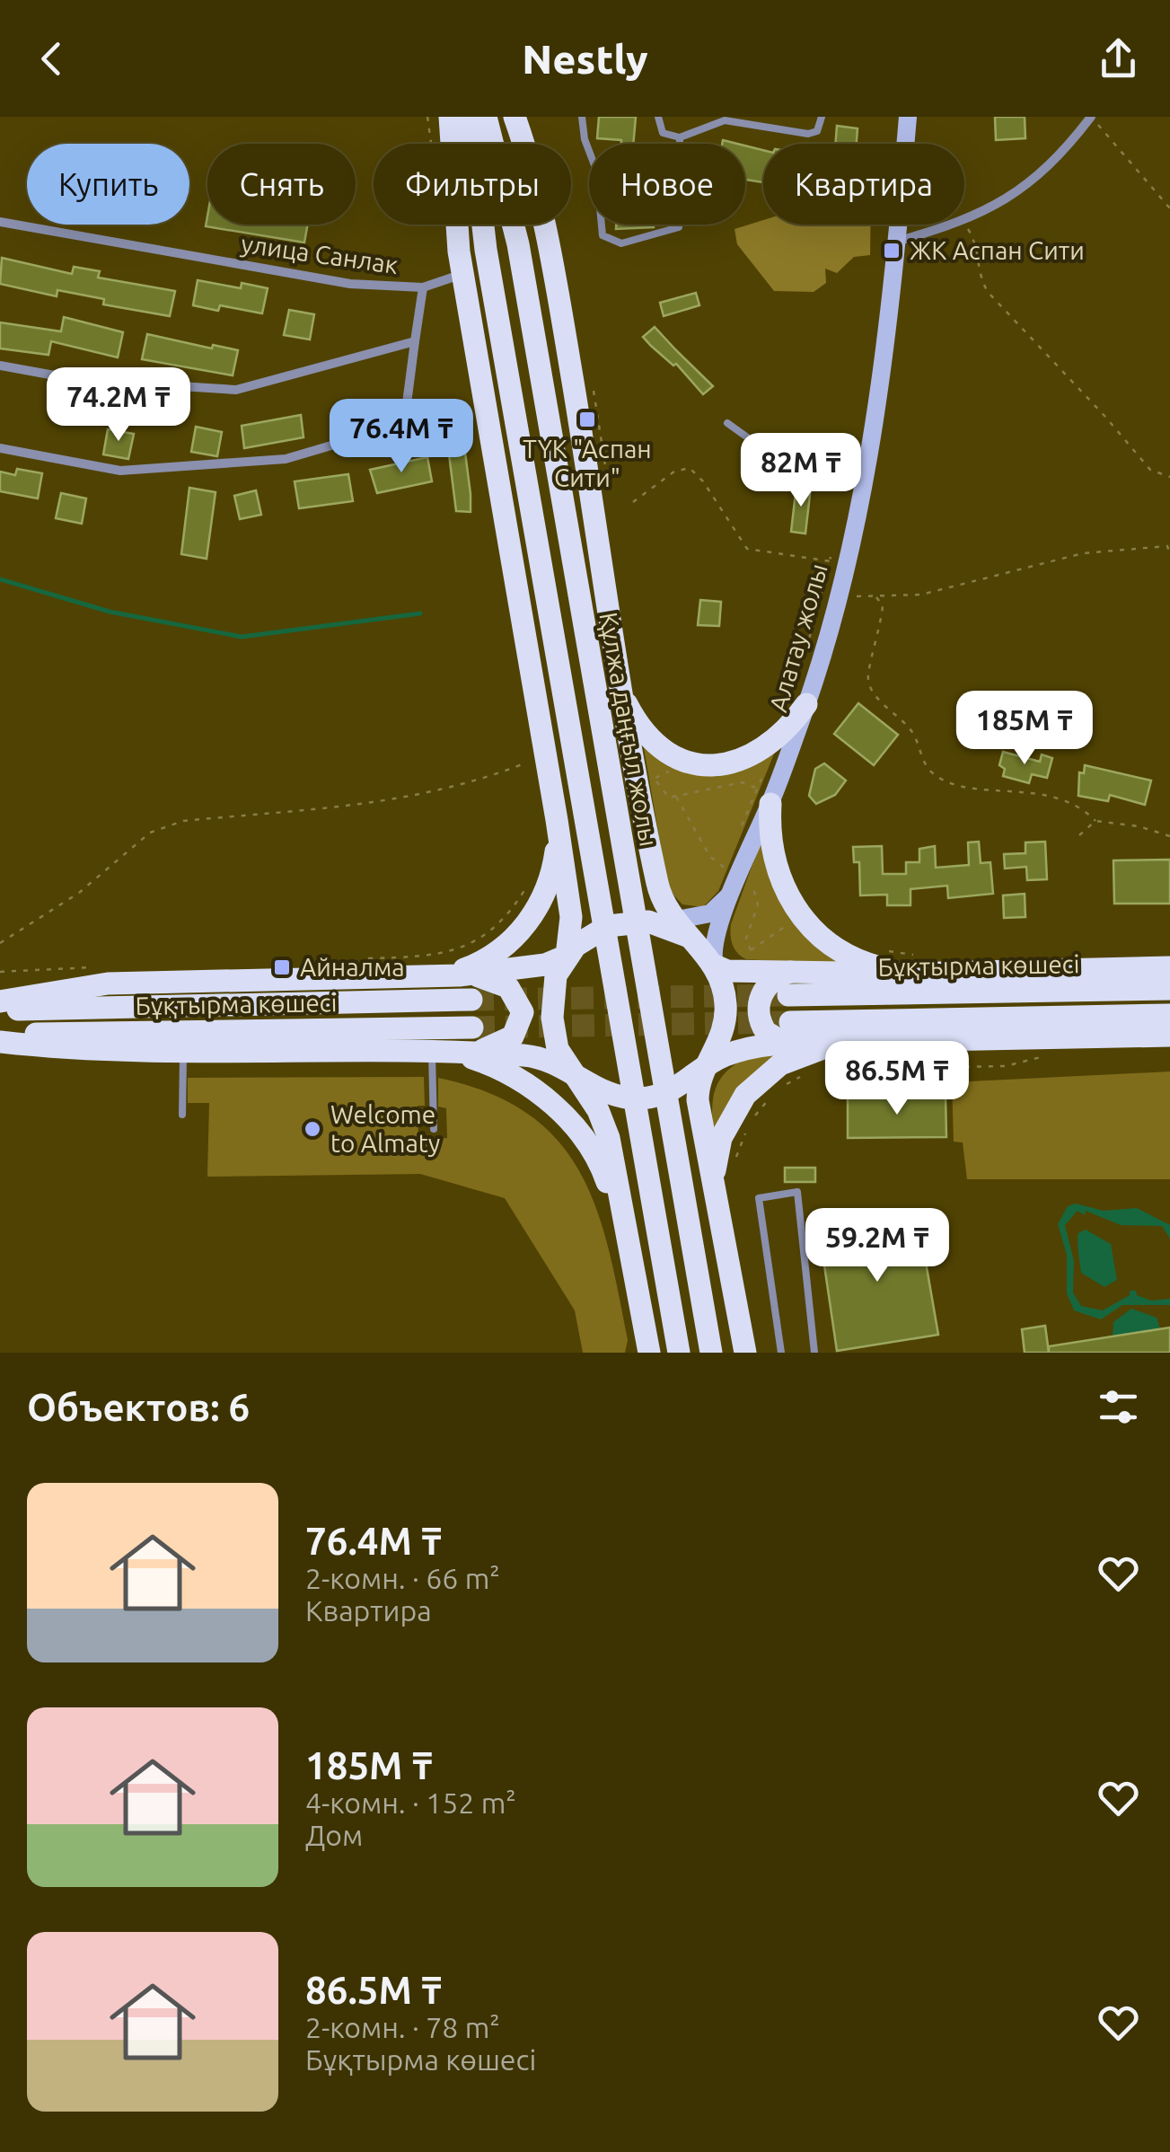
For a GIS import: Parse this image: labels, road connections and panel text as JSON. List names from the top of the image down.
{
  "streets": {
    "main road": ["Алатау жолы", "Құлжа даңғыл жолы", "Бұқтырма көшесі"],
    "street": ["улица Санлак"]
  },
  "places": {
    "transit": ["ЖК Аспан Сити", "ТҮК \"Аспан Сити\"", "Айналма"],
    "other": ["Welcome to Almaty"]
  },
  "page": {
    "header": "Nestly",
    "chip": [
      "Купить",
      "Снять",
      "Фильтры",
      "Новое",
      "Квартира"
    ],
    "price": [
      "74.2M ₸",
      "76.4M ₸",
      "82M ₸",
      "185M ₸",
      "86.5M ₸",
      "59.2M ₸"
    ],
    "heading": "Объектов: 6",
    "list": [
      {
        "name": "76.4M ₸",
        "note": "2-комн. · 66 m² · Квартира"
      },
      {
        "name": "185M ₸",
        "note": "4-комн. · 152 m² · Дом"
      },
      {
        "name": "86.5M ₸",
        "note": "2-комн. · 78 m² · Бұқтырма көшесі"
      }
    ]
  }
}
